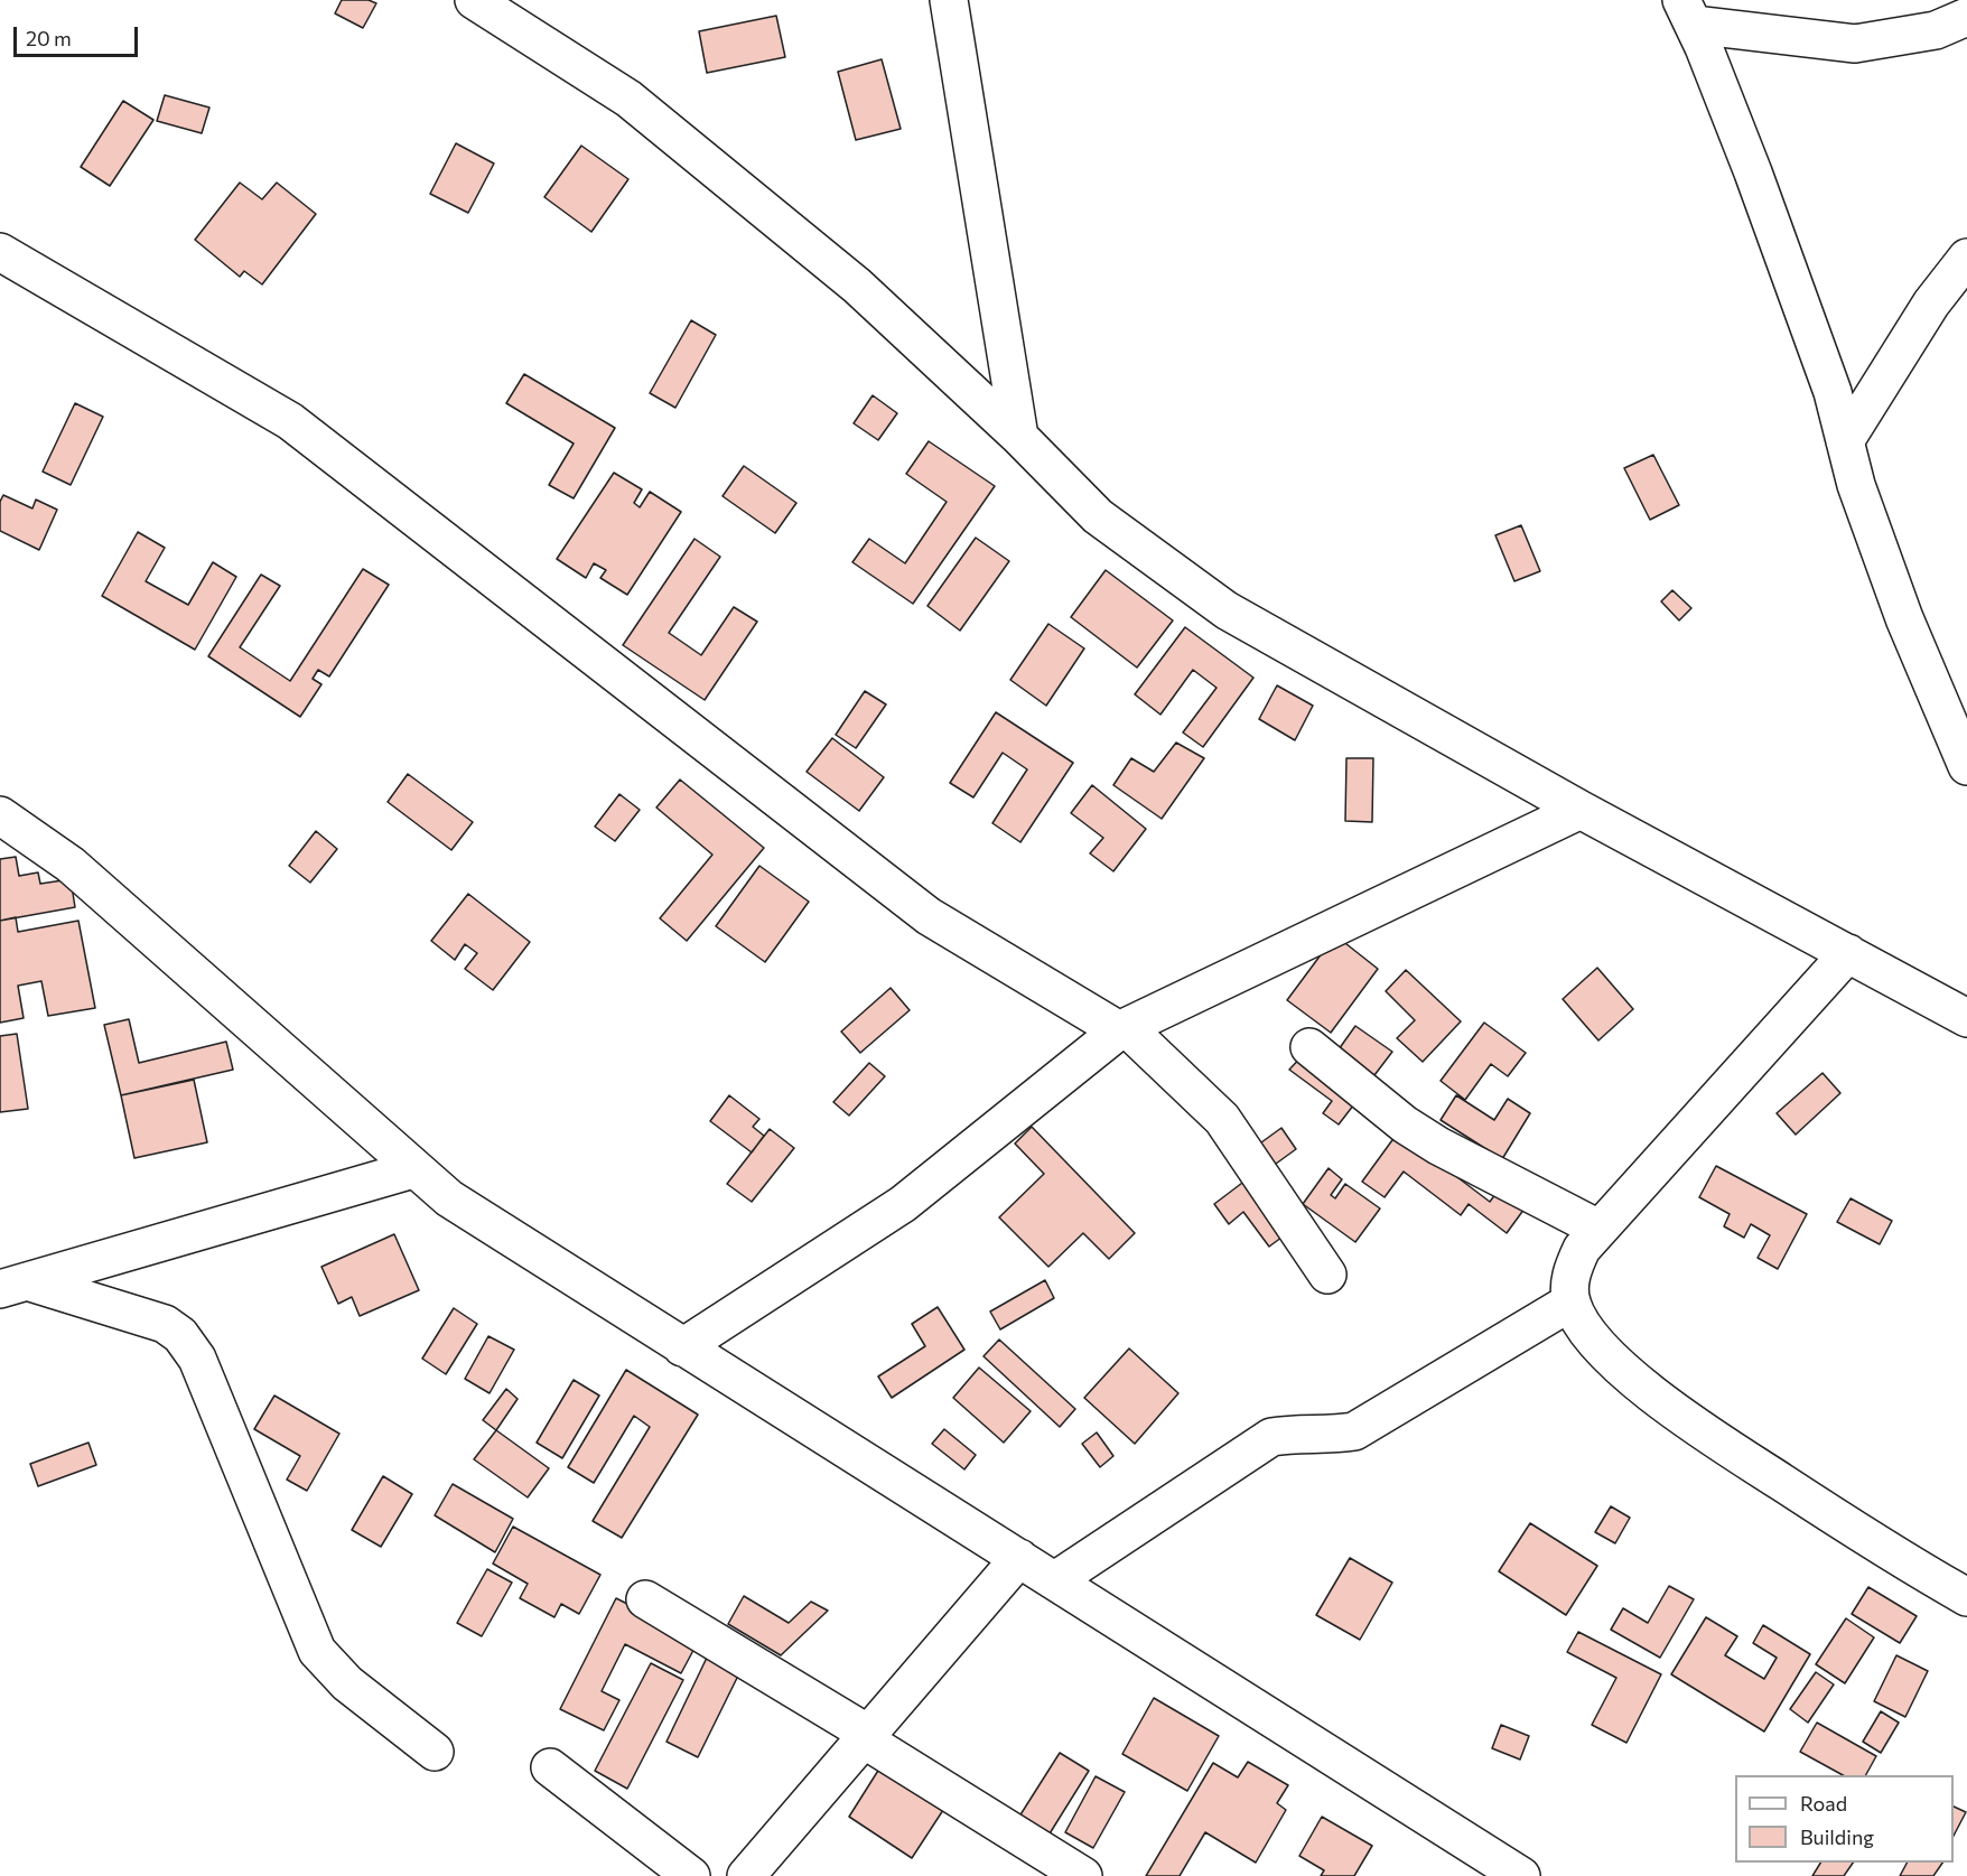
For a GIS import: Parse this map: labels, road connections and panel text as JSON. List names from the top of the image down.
{
  "legend": ["Road", "Building"],
  "scale_bar": "20 m"
}
